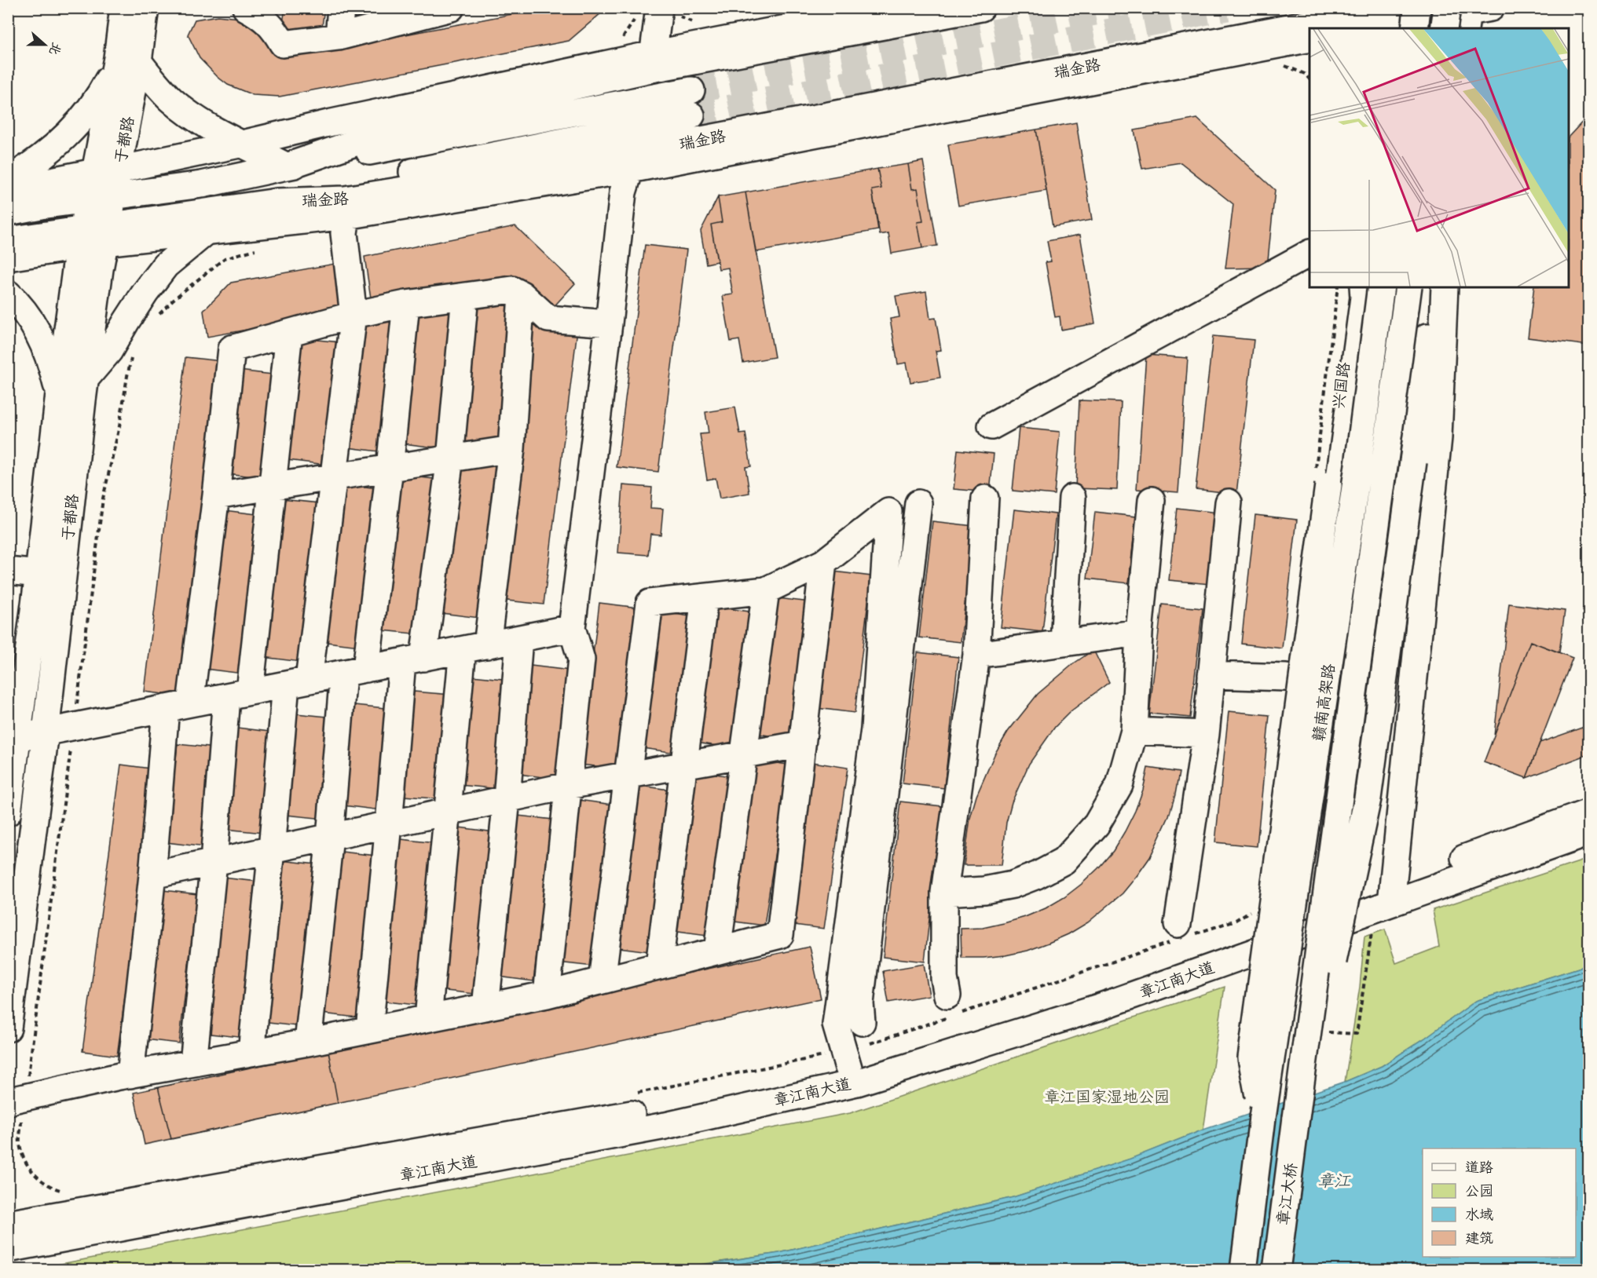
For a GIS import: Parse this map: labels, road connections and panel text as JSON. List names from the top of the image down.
{
  "streets": {
    "main road": [
      "瑞金路",
      "于都路",
      "兴国路",
      "赣南高架路",
      "章江南大道",
      "章江大桥"
    ]
  },
  "crossings": [
    ["瑞金路", "于都路"],
    ["兴国路", "赣南高架路"],
    ["赣南高架路", "章江大桥"]
  ],
  "water": ["章江"],
  "parks": ["章江国家湿地公园"],
  "legend": [
    "道路",
    "公园",
    "水域",
    "建筑"
  ],
  "north": "right"
}
